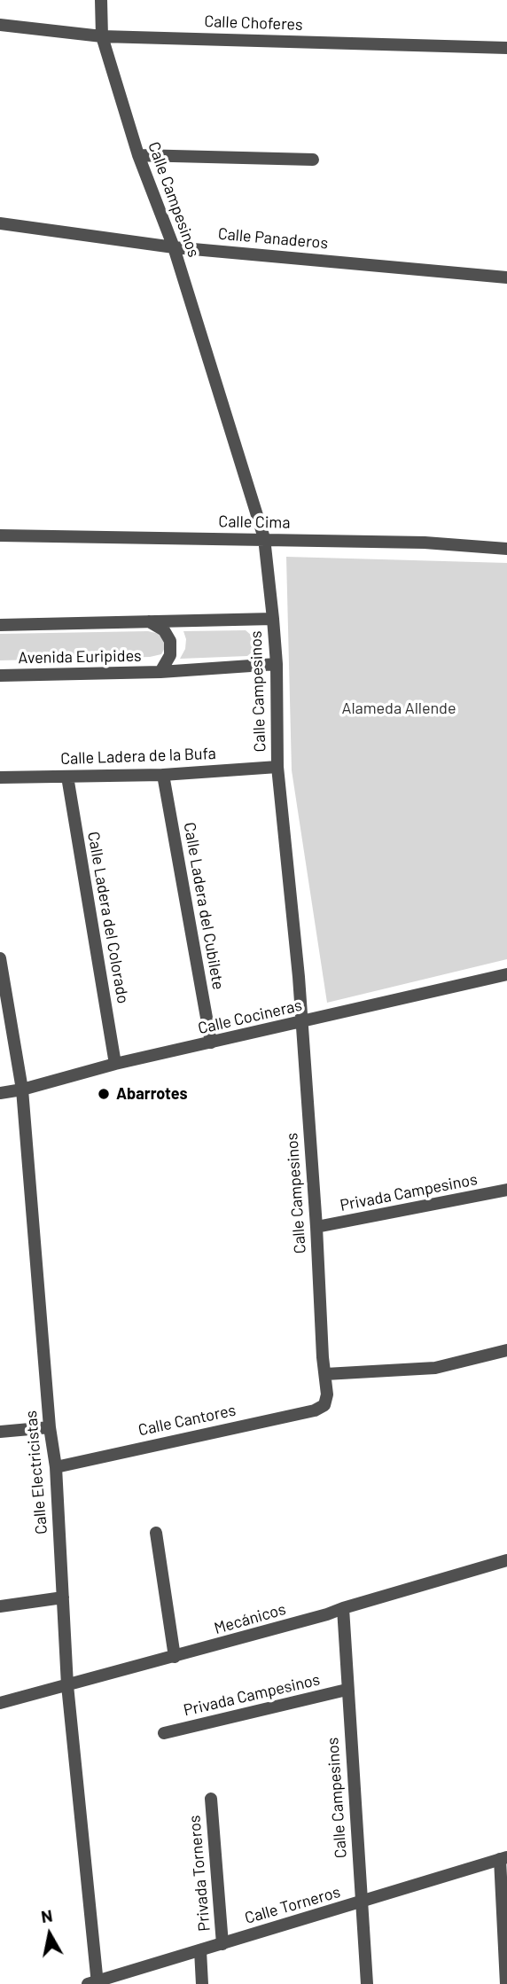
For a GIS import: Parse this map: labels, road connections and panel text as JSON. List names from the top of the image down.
{
  "streets": {
    "street": [
      "Calle Choferes",
      "Calle Campesinos",
      "Calle Panaderos",
      "Calle Cima",
      "Avenida Euripides",
      "Calle Ladera de la Bufa",
      "Calle Ladera del Cubilete",
      "Calle Ladera del Colorado",
      "Calle Cocineras",
      "Privada Campesinos",
      "Calle Cantores",
      "Calle Electricistas",
      "Mecánicos",
      "Privada Torneros",
      "Calle Torneros"
    ]
  },
  "crossings": [
    ["Calle Choferes", "Calle Campesinos"],
    ["Calle Campesinos", "Calle Panaderos"],
    ["Calle Campesinos", "Calle Cima"],
    ["Calle Campesinos", "Avenida Euripides"],
    ["Calle Campesinos", "Calle Ladera de la Bufa"],
    ["Calle Campesinos", "Calle Cocineras"],
    ["Calle Campesinos", "Privada Campesinos"],
    ["Calle Campesinos", "Calle Cantores"],
    ["Calle Campesinos", "Mecánicos"],
    ["Calle Campesinos", "Calle Torneros"],
    ["Calle Ladera de la Bufa", "Calle Ladera del Cubilete"],
    ["Calle Ladera de la Bufa", "Calle Ladera del Colorado"],
    ["Calle Ladera del Cubilete", "Calle Cocineras"],
    ["Calle Ladera del Colorado", "Calle Cocineras"],
    ["Calle Cocineras", "Calle Electricistas"],
    ["Calle Cantores", "Calle Electricistas"],
    ["Calle Electricistas", "Mecánicos"],
    ["Calle Electricistas", "Calle Torneros"],
    ["Privada Torneros", "Calle Torneros"]
  ],
  "parks": ["Alameda Allende"],
  "places": ["Abarrotes"],
  "north": "top"
}
